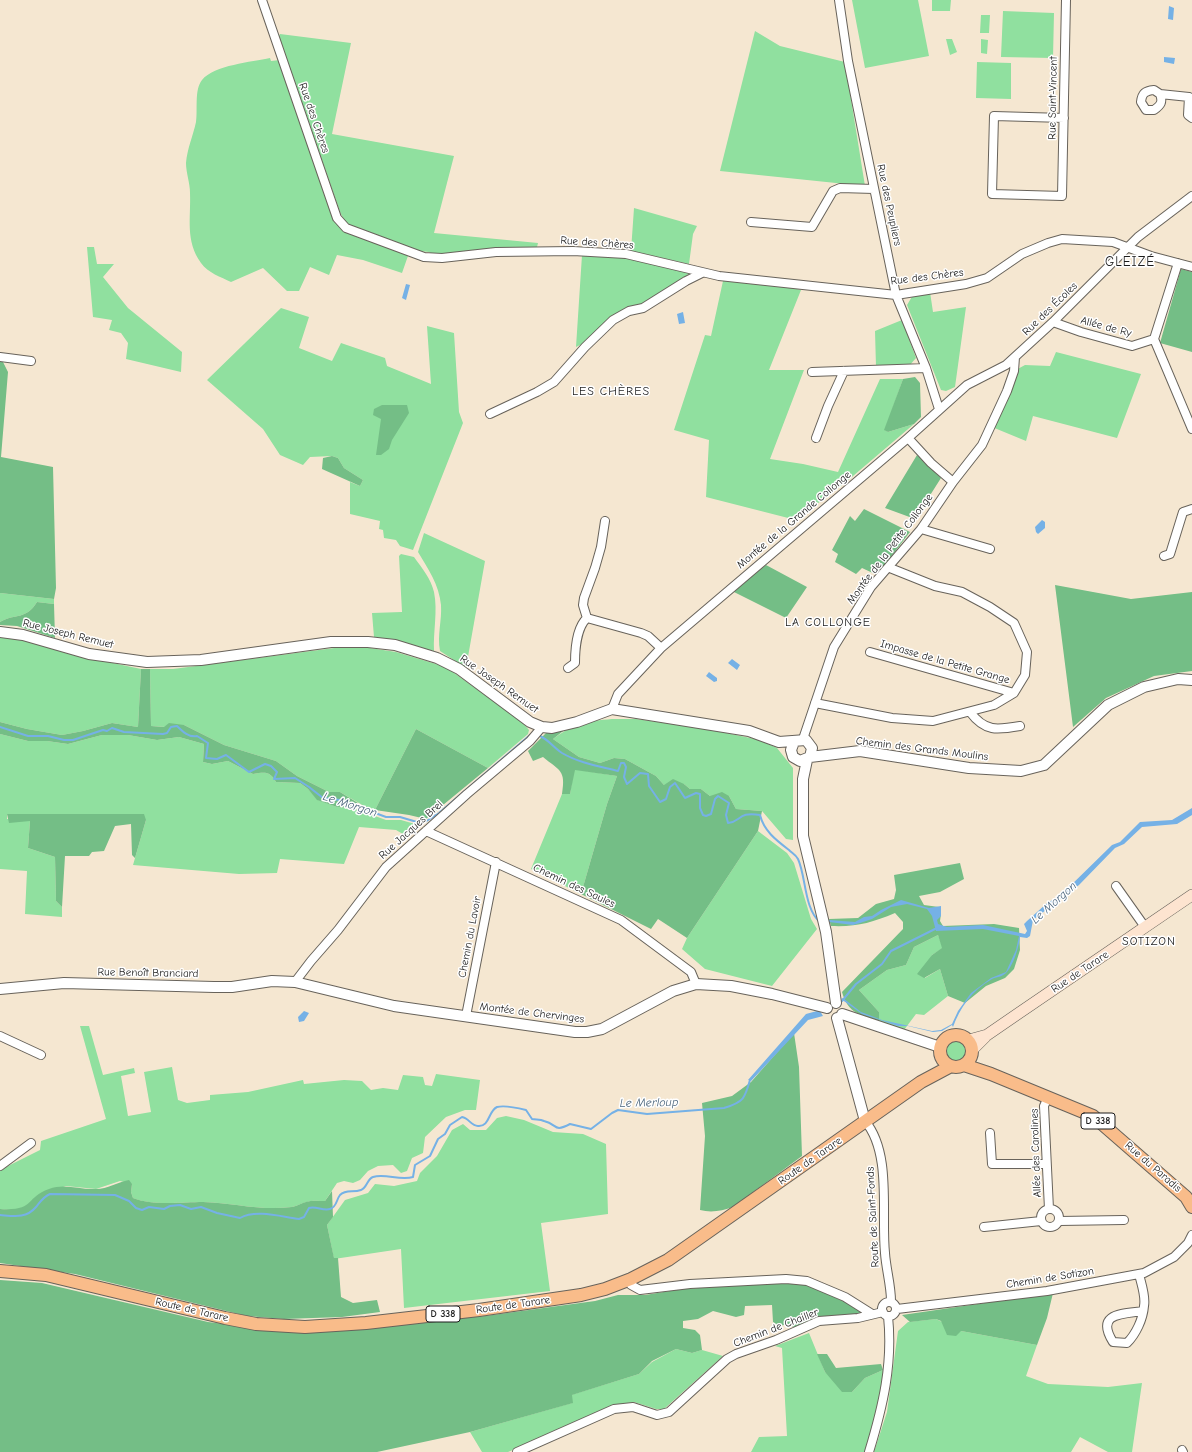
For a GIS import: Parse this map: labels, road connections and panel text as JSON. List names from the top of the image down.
{
  "streets": {
    "main road": [
      "Rue de Tarare",
      "D 338",
      "Route de Tarare",
      "Rue du Paradis"
    ],
    "street": [
      "Rue Saint-Vincent",
      "Rue des Chères",
      "Rue des Peupliers",
      "Rue des Écoles",
      "Allée de Ry",
      "Montée de la Grande Collonge",
      "Montée de la Petite Collonge",
      "Rue Joseph Remuet",
      "Impasse de la Petite Grange",
      "Chemin des Grands Moulins",
      "Rue Jacques Brel",
      "Chemin des Saules",
      "Chemin du Lavoir",
      "Rue Benoît Branciard",
      "Montée de Chervinges",
      "Allée des Carolines",
      "Route de Saint-Fonds",
      "Chemin de Sotizon",
      "Chemin de Chailler"
    ]
  },
  "crossings": [
    ["Rue des Chères", "Rue des Peupliers"],
    ["Rue des Chères", "Rue des Écoles"],
    ["Rue des Peupliers", "Montée de la Grande Collonge"],
    ["Rue des Écoles", "Allée de Ry"],
    ["Rue des Écoles", "Montée de la Grande Collonge"],
    ["Rue des Écoles", "Montée de la Petite Collonge"],
    ["Montée de la Grande Collonge", "Rue Joseph Remuet"],
    ["Montée de la Petite Collonge", "Chemin des Grands Moulins"],
    ["Rue Joseph Remuet", "Rue Jacques Brel"],
    ["Rue Jacques Brel", "Chemin des Saules"],
    ["Rue Jacques Brel", "Rue Benoît Branciard"],
    ["Rue Jacques Brel", "Montée de Chervinges"],
    ["Chemin des Saules", "Chemin du Lavoir"],
    ["Chemin des Saules", "Montée de Chervinges"],
    ["Chemin du Lavoir", "Montée de Chervinges"],
    ["Rue de Tarare", "Route de Tarare"],
    ["Rue de Tarare", "Rue du Paradis"],
    ["Rue Benoît Branciard", "Montée de Chervinges"],
    ["Montée de Chervinges", "Route de Saint-Fonds"],
    ["Allée des Carolines", "Rue du Paradis"],
    ["Route de Tarare", "Rue du Paradis"],
    ["Route de Tarare", "Route de Saint-Fonds"],
    ["Route de Saint-Fonds", "Chemin de Sotizon"],
    ["Route de Saint-Fonds", "Chemin de Chailler"],
    ["Chemin de Sotizon", "Chemin de Chailler"]
  ],
  "districts": [
    "GLEIZÉ",
    "LES CHÈRES",
    "LA COLLONGE",
    "SOTIZON"
  ],
  "water": ["Le Morgon", "Le Merloup"]
}
